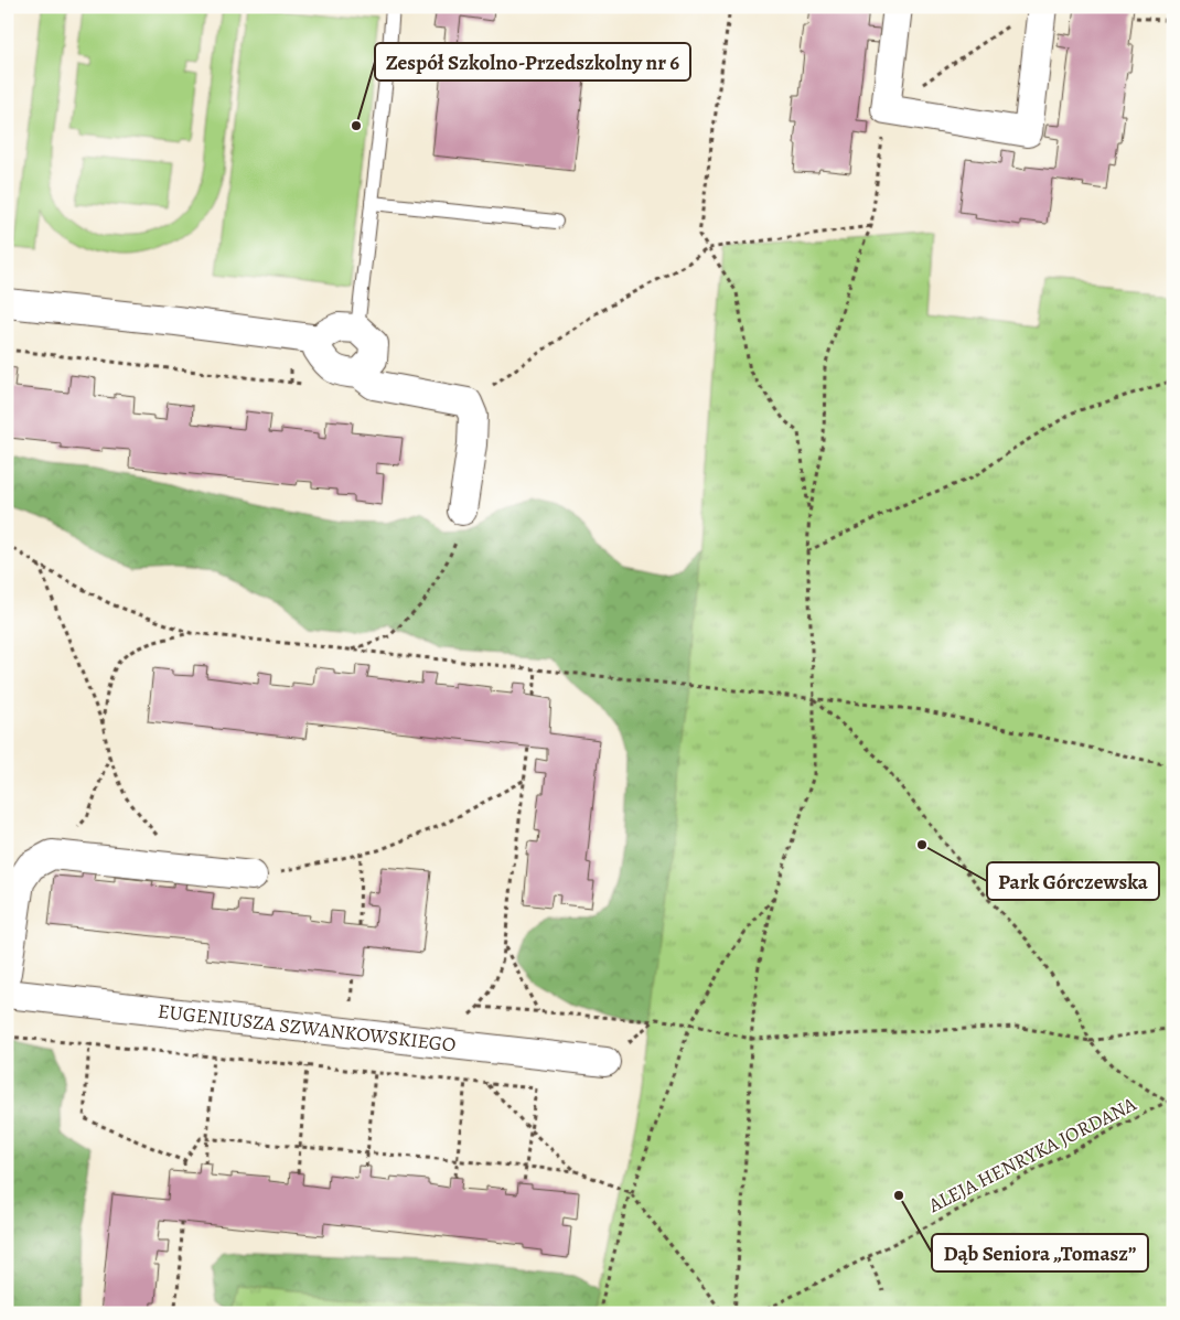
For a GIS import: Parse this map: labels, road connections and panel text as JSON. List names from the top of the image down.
{
  "streets": {
    "street": ["EUGENIUSZA SZWANKOWSKIEGO"],
    "path": ["ALEJA HENRYKA JORDANA"]
  },
  "places": ["Zespół Szkolno-Przedszkolny nr 6", "Park Górczewska", "Dąb Seniora „Tomasz”"]
}
